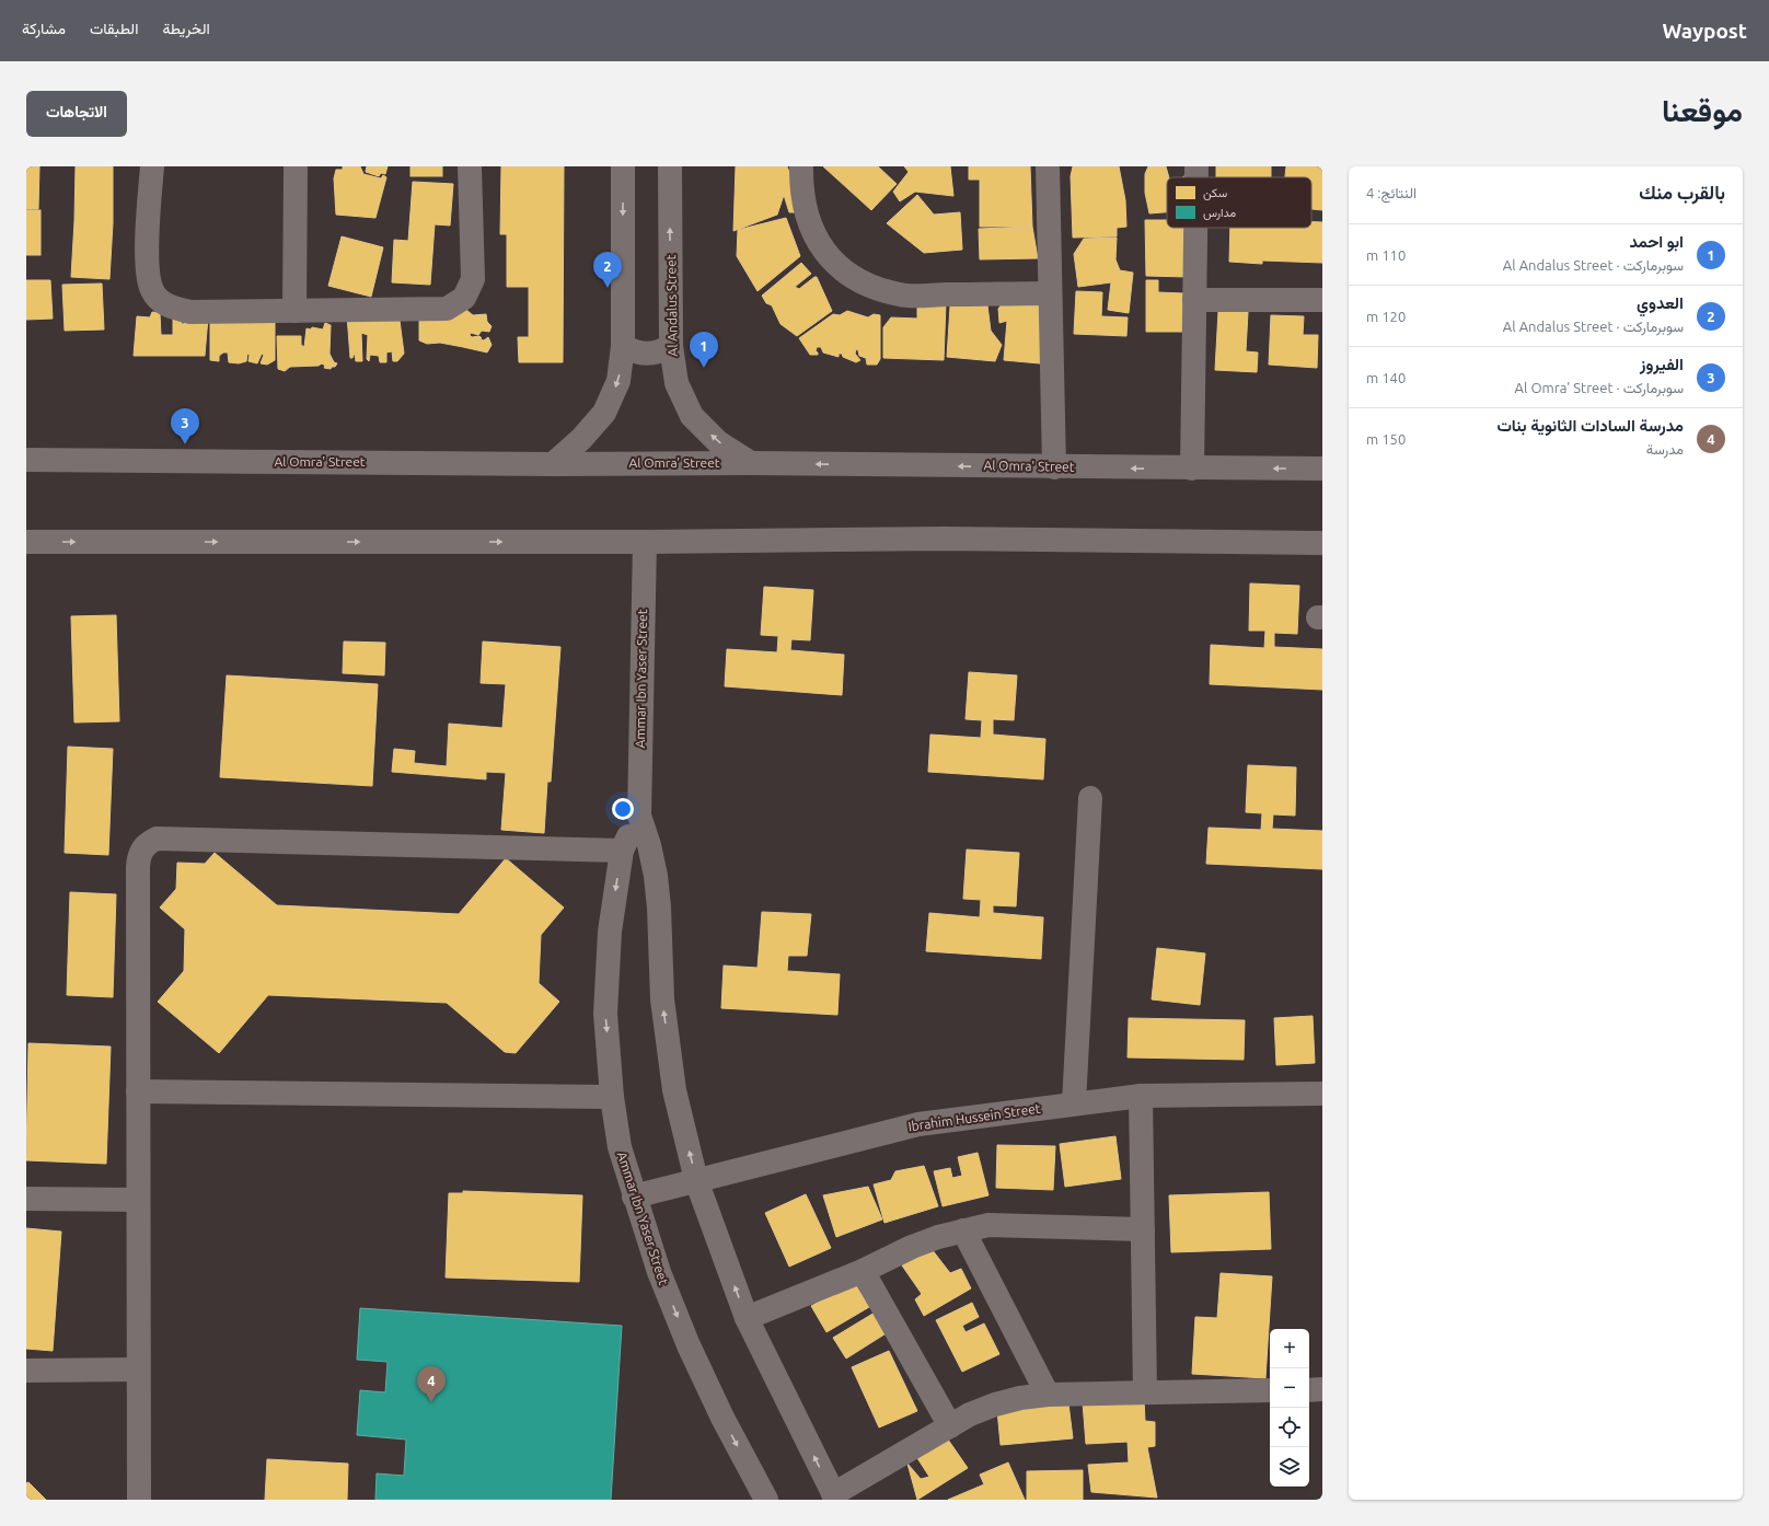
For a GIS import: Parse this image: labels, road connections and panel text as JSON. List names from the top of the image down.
{
  "streets": {
    "street": [
      "Al Andalus Street",
      "Al Omra' Street",
      "Ammar Ibn Yaser Street",
      "Ibrahim Hussein Street"
    ]
  },
  "crossings": [
    ["Al Andalus Street", "Al Omra' Street"],
    ["Ammar Ibn Yaser Street", "Ibrahim Hussein Street"]
  ],
  "legend": ["سكن", "مدارس"],
  "page": {
    "header": "Waypost",
    "nav": ["الخريطة", "الطبقات", "مشاركة"],
    "title": "موقعنا",
    "buttons": "الاتجاهات",
    "heading": ["بالقرب منك", "النتائج: 4"],
    "list": [
      {
        "mark": "1",
        "name": "ابو احمد",
        "note": "سوبرماركت · Al Andalus Street",
        "value": "110 m"
      },
      {
        "mark": "2",
        "name": "العدوي",
        "note": "سوبرماركت · Al Andalus Street",
        "value": "120 m"
      },
      {
        "mark": "3",
        "name": "الفيروز",
        "note": "سوبرماركت · Al Omra' Street",
        "value": "140 m"
      },
      {
        "mark": "4",
        "name": "مدرسة السادات الثانوية بنات",
        "note": "مدرسة",
        "value": "150 m"
      }
    ],
    "pins": [
      "2",
      "1",
      "3",
      "4"
    ],
    "map_buttons": ["+", "−"]
  }
}
